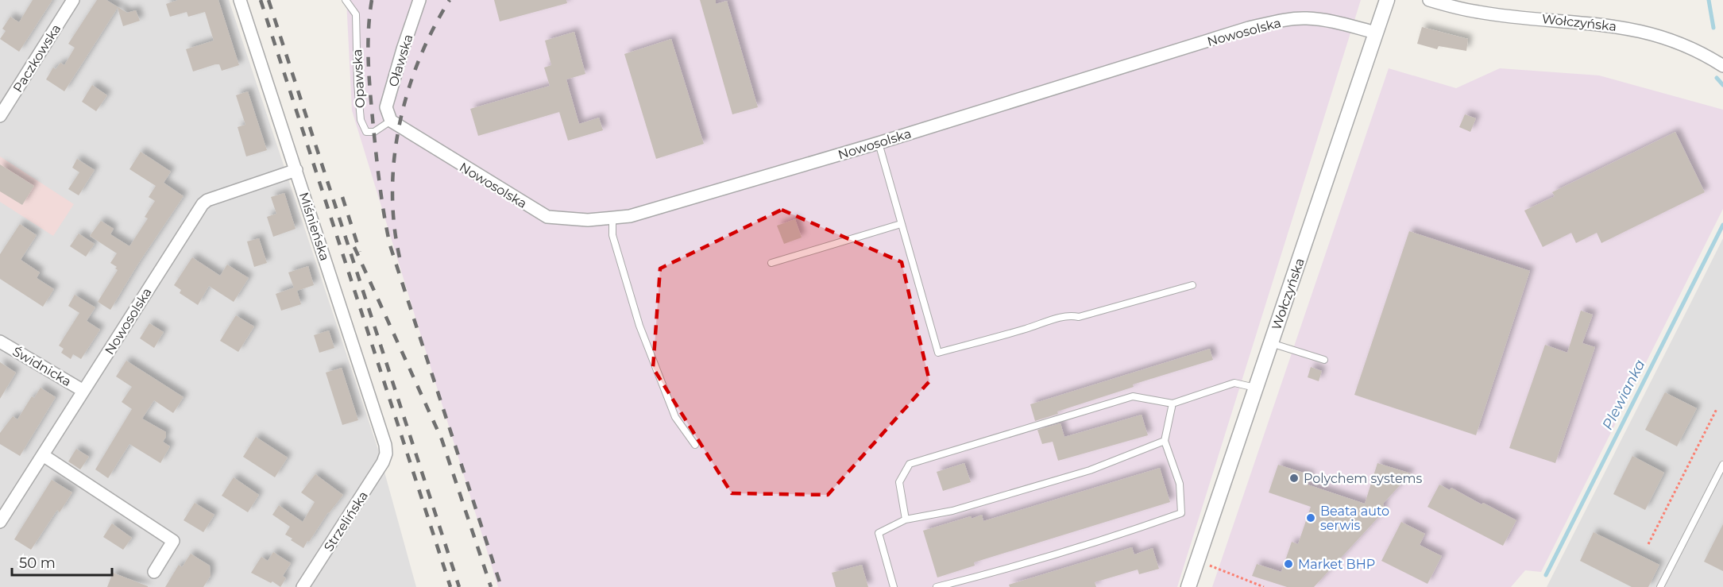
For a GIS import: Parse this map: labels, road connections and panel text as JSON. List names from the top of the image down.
{
  "streets": {
    "street": [
      "Wołczyńska",
      "Nowosolska",
      "Paczkowska",
      "Oławska",
      "Miśnieńska",
      "Świdnicka",
      "Strzelińska"
    ],
    "lane": ["Opawska"]
  },
  "crossings": [
    ["Wołczyńska", "Nowosolska"],
    ["Nowosolska", "Oławska"],
    ["Nowosolska", "Opawska"],
    ["Nowosolska", "Miśnieńska"],
    ["Nowosolska", "Świdnicka"],
    ["Oławska", "Opawska"],
    ["Miśnieńska", "Strzelińska"]
  ],
  "water": ["Plewianka"],
  "places": ["Polychem systems", "Beata auto serwis", "Market BHP"],
  "scale_bar": "50 m"
}
